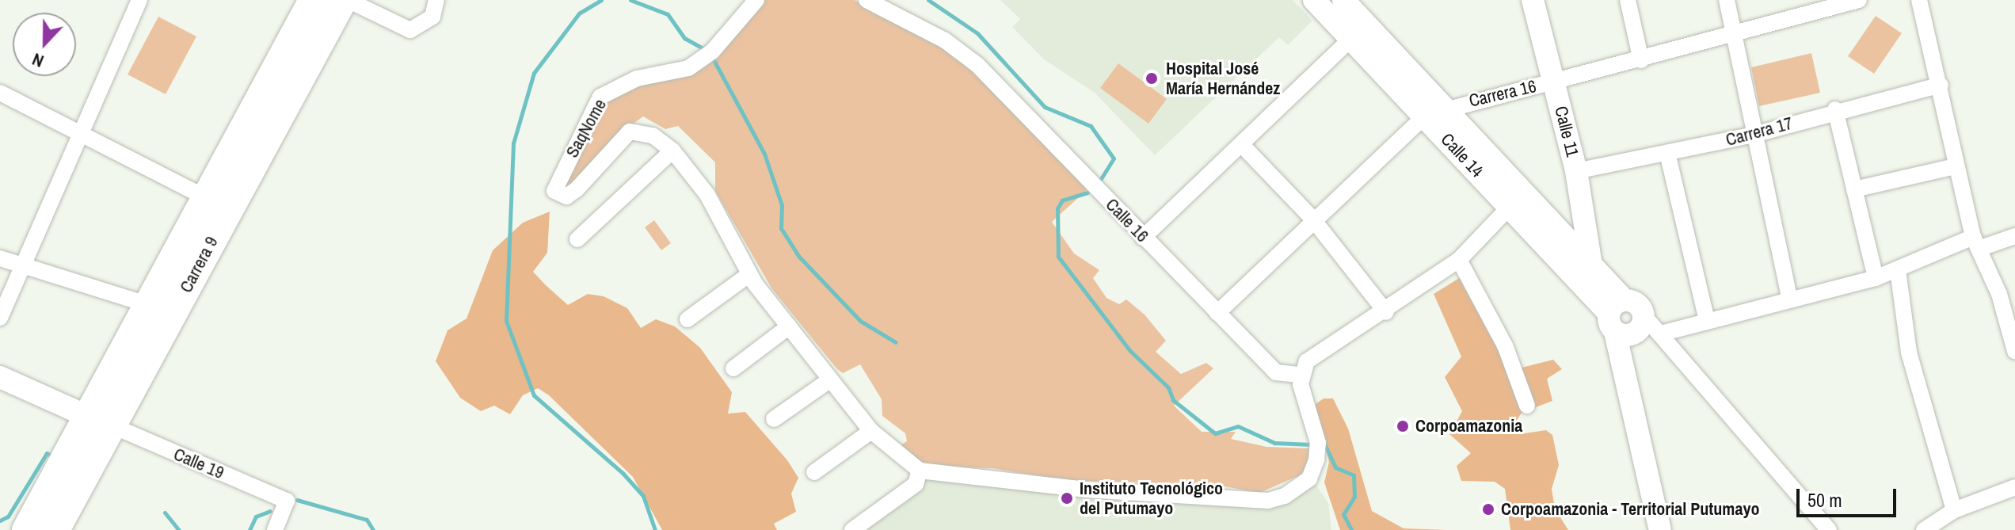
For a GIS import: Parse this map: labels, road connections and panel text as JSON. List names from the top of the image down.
{
  "streets": {
    "highway": ["Carrera 9"],
    "street": [
      "Carrera 16",
      "SaqNome",
      "Calle 11",
      "Carrera 17",
      "Calle 14",
      "Calle 16",
      "Calle 19"
    ]
  },
  "crossings": [
    ["Carrera 16", "Calle 11"],
    ["Carrera 16", "Calle 14"],
    ["Carrera 16", "Calle 16"],
    ["Calle 11", "Carrera 17"],
    ["Calle 11", "Calle 14"],
    ["Carrera 9", "Calle 19"]
  ],
  "places": [
    "Hospital José María Hernández",
    "Corpoamazonia",
    "Instituto Tecnológico del Putumayo",
    "Corpoamazonia - Territorial Putumayo"
  ],
  "scale_bar": "50 m",
  "north": "bottom"
}
